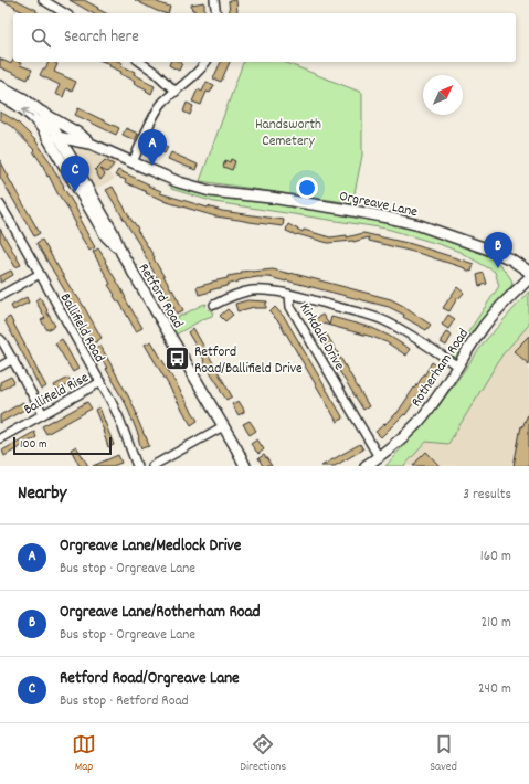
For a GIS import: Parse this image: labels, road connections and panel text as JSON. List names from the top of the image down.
{
  "streets": {
    "main road": ["Orgreave Lane", "Retford Road", "Rotherham Road"],
    "street": ["Ballifield Road", "Kirkdale Drive", "Ballifield Rise"]
  },
  "crossings": [
    ["Orgreave Lane", "Retford Road"],
    ["Ballifield Road", "Ballifield Rise"],
    ["Kirkdale Drive", "Rotherham Road"]
  ],
  "parks": ["Handsworth Cemetery"],
  "places": {
    "bus stop": ["Retford Road/Ballifield Drive"]
  },
  "scale_bar": "100 m",
  "north": "top right",
  "page": {
    "search": "Search here",
    "pins": ["A", "C", "B"],
    "scale": "100 m",
    "heading": ["Nearby", "3 results"],
    "list": [
      {
        "mark": "A",
        "name": "Orgreave Lane/Medlock Drive",
        "note": "Bus stop · Orgreave Lane",
        "value": "160 m"
      },
      {
        "mark": "B",
        "name": "Orgreave Lane/Rotherham Road",
        "note": "Bus stop · Orgreave Lane",
        "value": "210 m"
      },
      {
        "mark": "C",
        "name": "Retford Road/Orgreave Lane",
        "note": "Bus stop · Retford Road",
        "value": "240 m"
      }
    ],
    "nav": ["Map", "Directions", "Saved"]
  }
}
